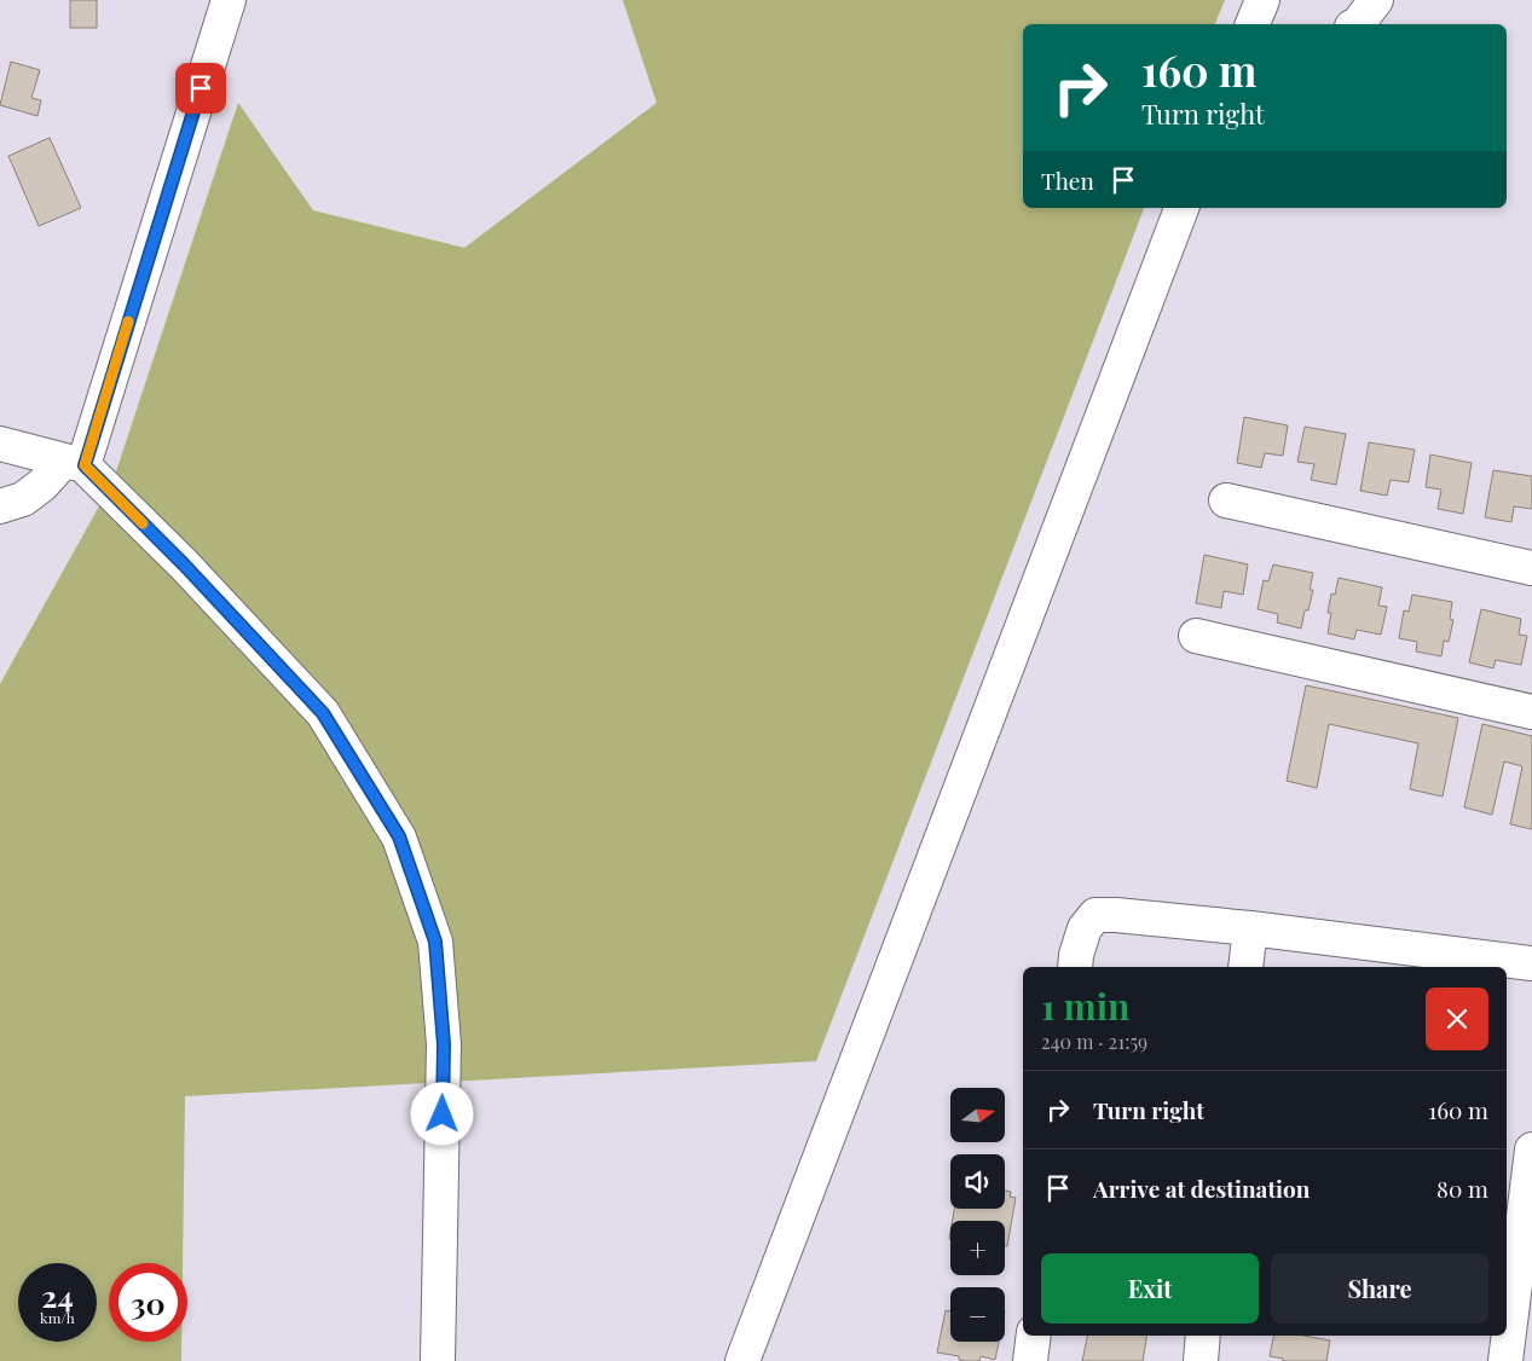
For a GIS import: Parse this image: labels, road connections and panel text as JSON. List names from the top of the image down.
{
  "north": "right",
  "page": {
    "turn": ["160 m", "Turn right"],
    "then": "Then",
    "heading": ["1 min", "240 m · 21:59"],
    "list": [
      {
        "name": "Turn right",
        "value": "160 m"
      },
      {
        "name": "Arrive at destination",
        "value": "80 m"
      }
    ],
    "map_buttons": ["+", "−"],
    "buttons": ["Exit", "Share"],
    "speed": "24 km/h",
    "limit": "30"
  }
}
